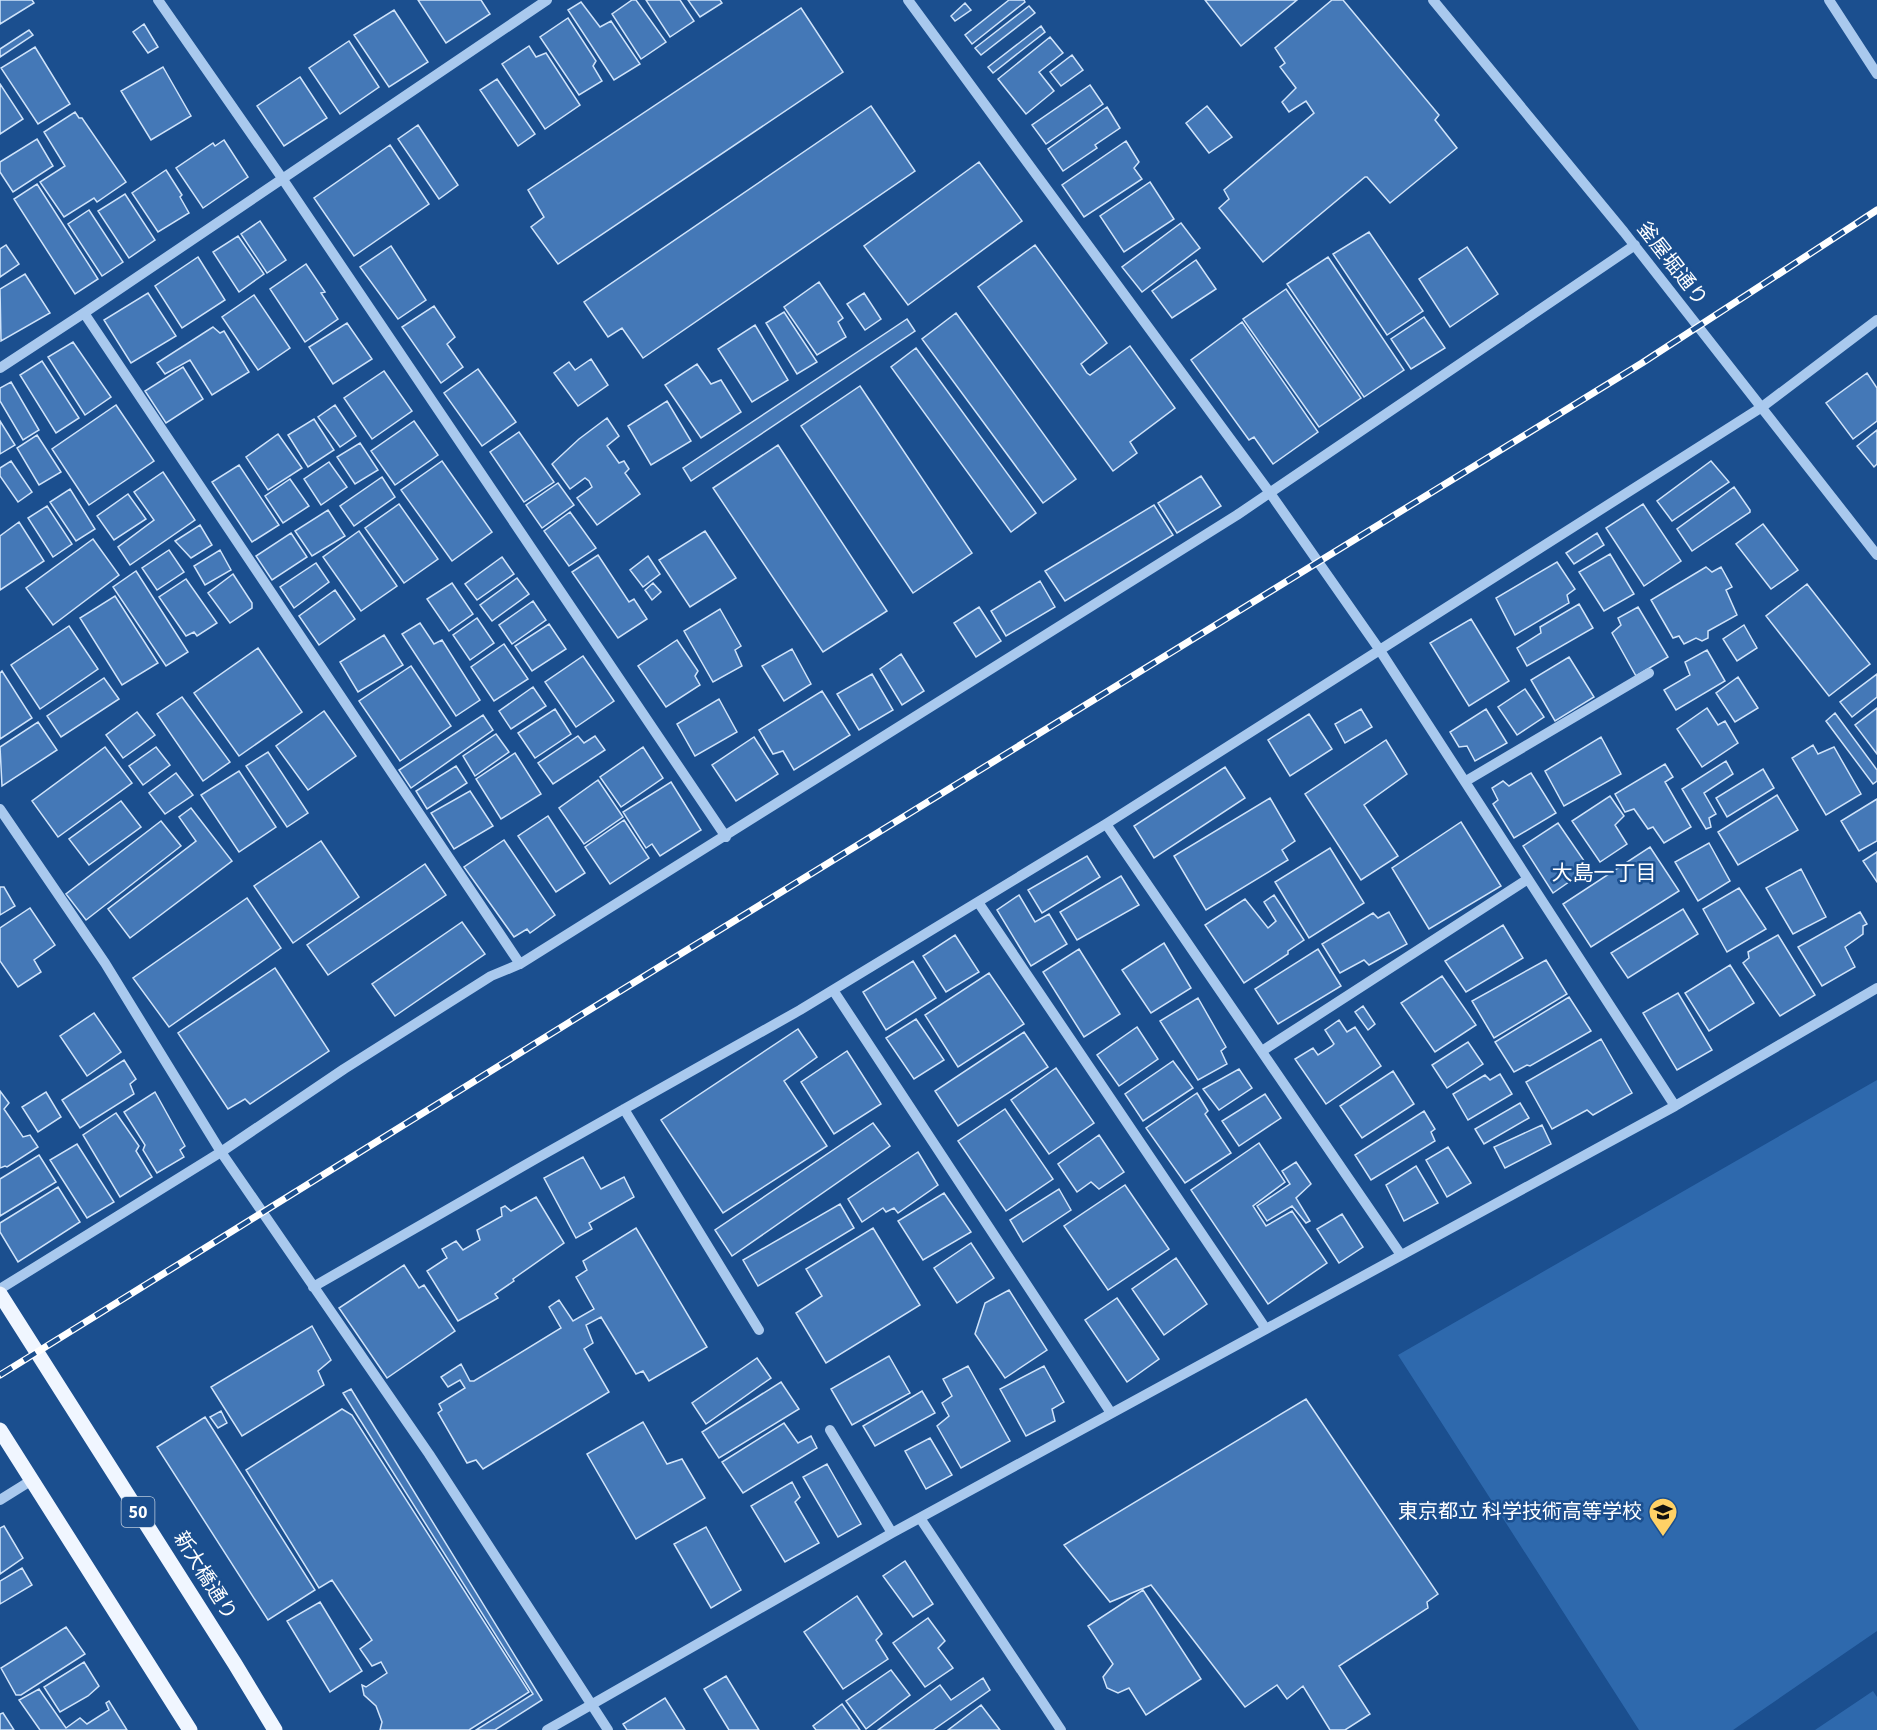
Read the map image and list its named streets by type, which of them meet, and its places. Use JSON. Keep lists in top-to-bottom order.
{
  "streets": {
    "main road": ["50", "新大橋通り"],
    "street": ["釜屋堀通り"]
  },
  "districts": ["大島一丁目"],
  "places": {
    "school or university": ["東京都立 科学技術高等学校"]
  }
}
